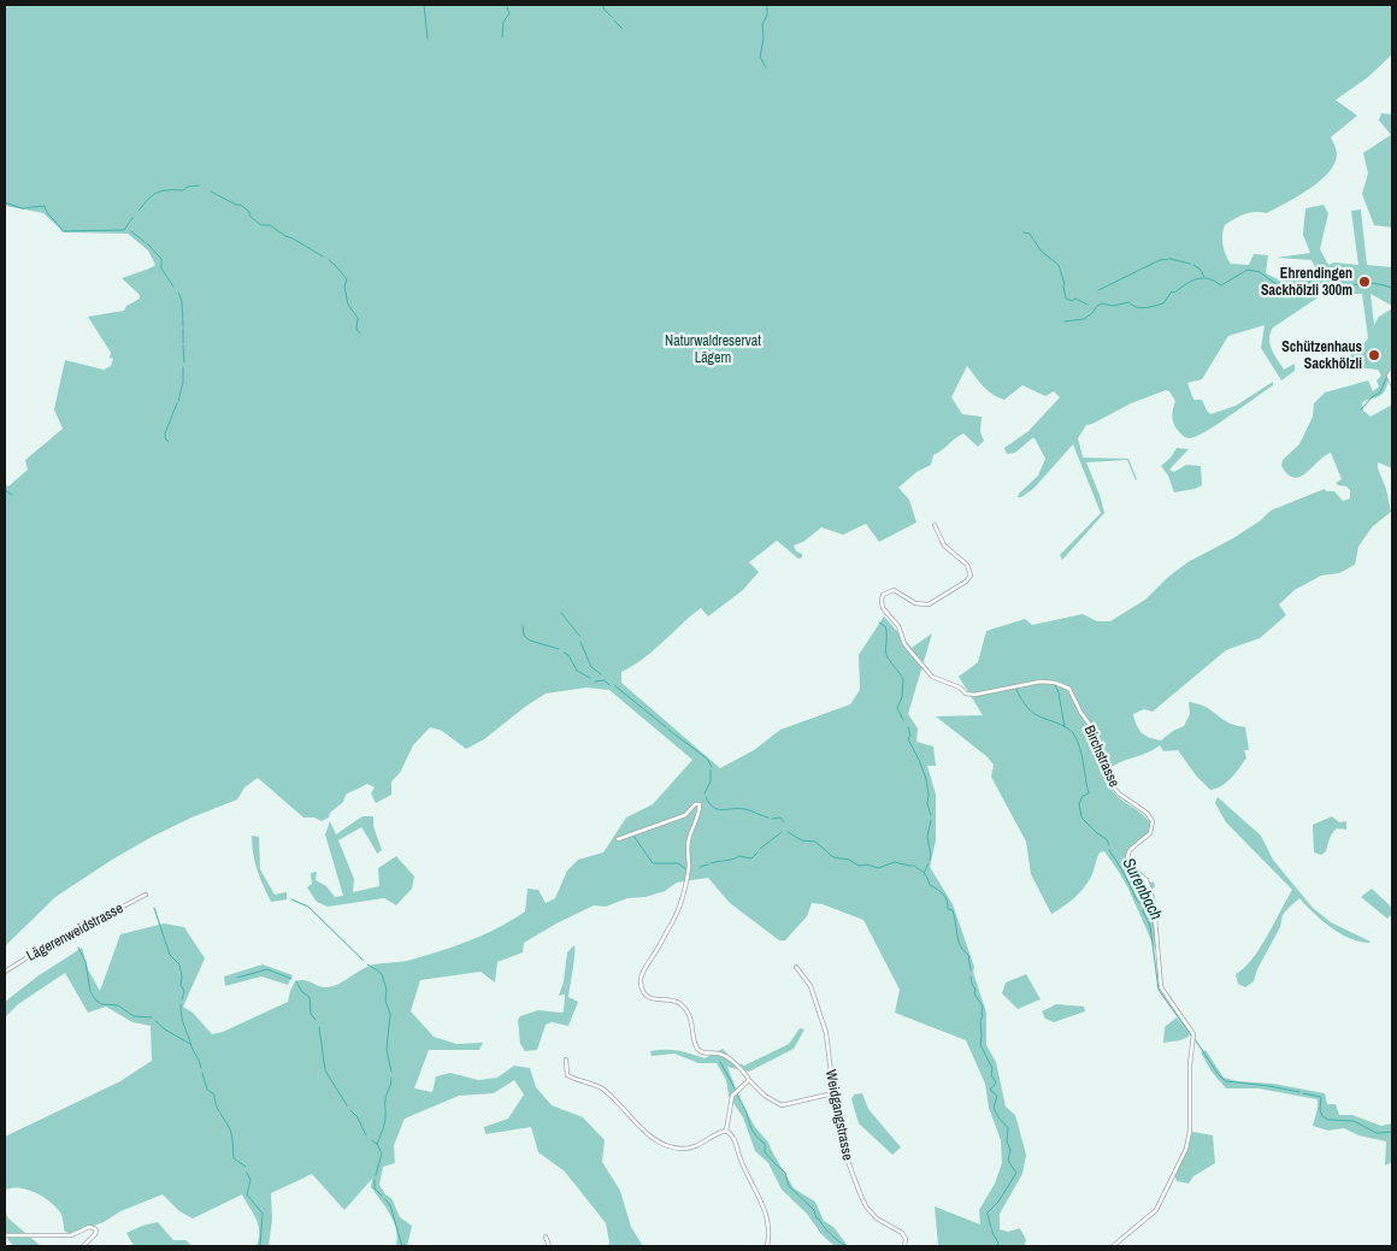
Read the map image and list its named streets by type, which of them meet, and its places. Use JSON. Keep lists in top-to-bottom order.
{
  "streets": {
    "street": ["Birchstrasse", "Lägerenweidstrasse", "Weidgangstrasse"]
  },
  "water": ["Surenbach"],
  "parks": ["Naturwaldreservat Lägern"],
  "places": ["Ehrendingen Sackhölzli 300m", "Schützenhaus Sackhölzli"]
}
